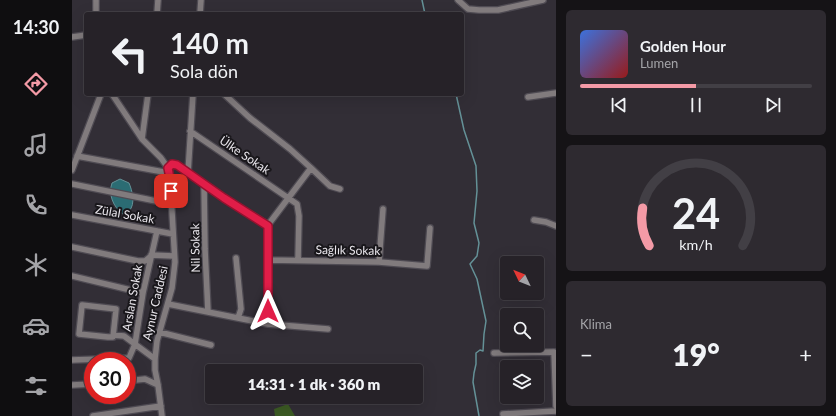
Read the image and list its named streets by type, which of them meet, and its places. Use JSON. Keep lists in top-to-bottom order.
{
  "streets": {
    "street": [
      "Ülke Sokak",
      "Zülal Sokak",
      "Nil Sokak",
      "Sağlık Sokak",
      "Arslan Sokak",
      "Aynur Caddesi"
    ]
  },
  "crossings": [
    ["Zülal Sokak", "Arslan Sokak"],
    ["Zülal Sokak", "Aynur Caddesi"]
  ],
  "north": "top left",
  "page": {
    "tabs": "14:30",
    "turn": ["140 m", "Sola dön"],
    "song": ["Golden Hour", "Lumen"],
    "tile": "Klima",
    "heat": ["−", "19°", "+"],
    "limit": "30",
    "trip": "14:31 · 1 dk · 360 m",
    "gauge": ["24", "km/h"]
  }
}
